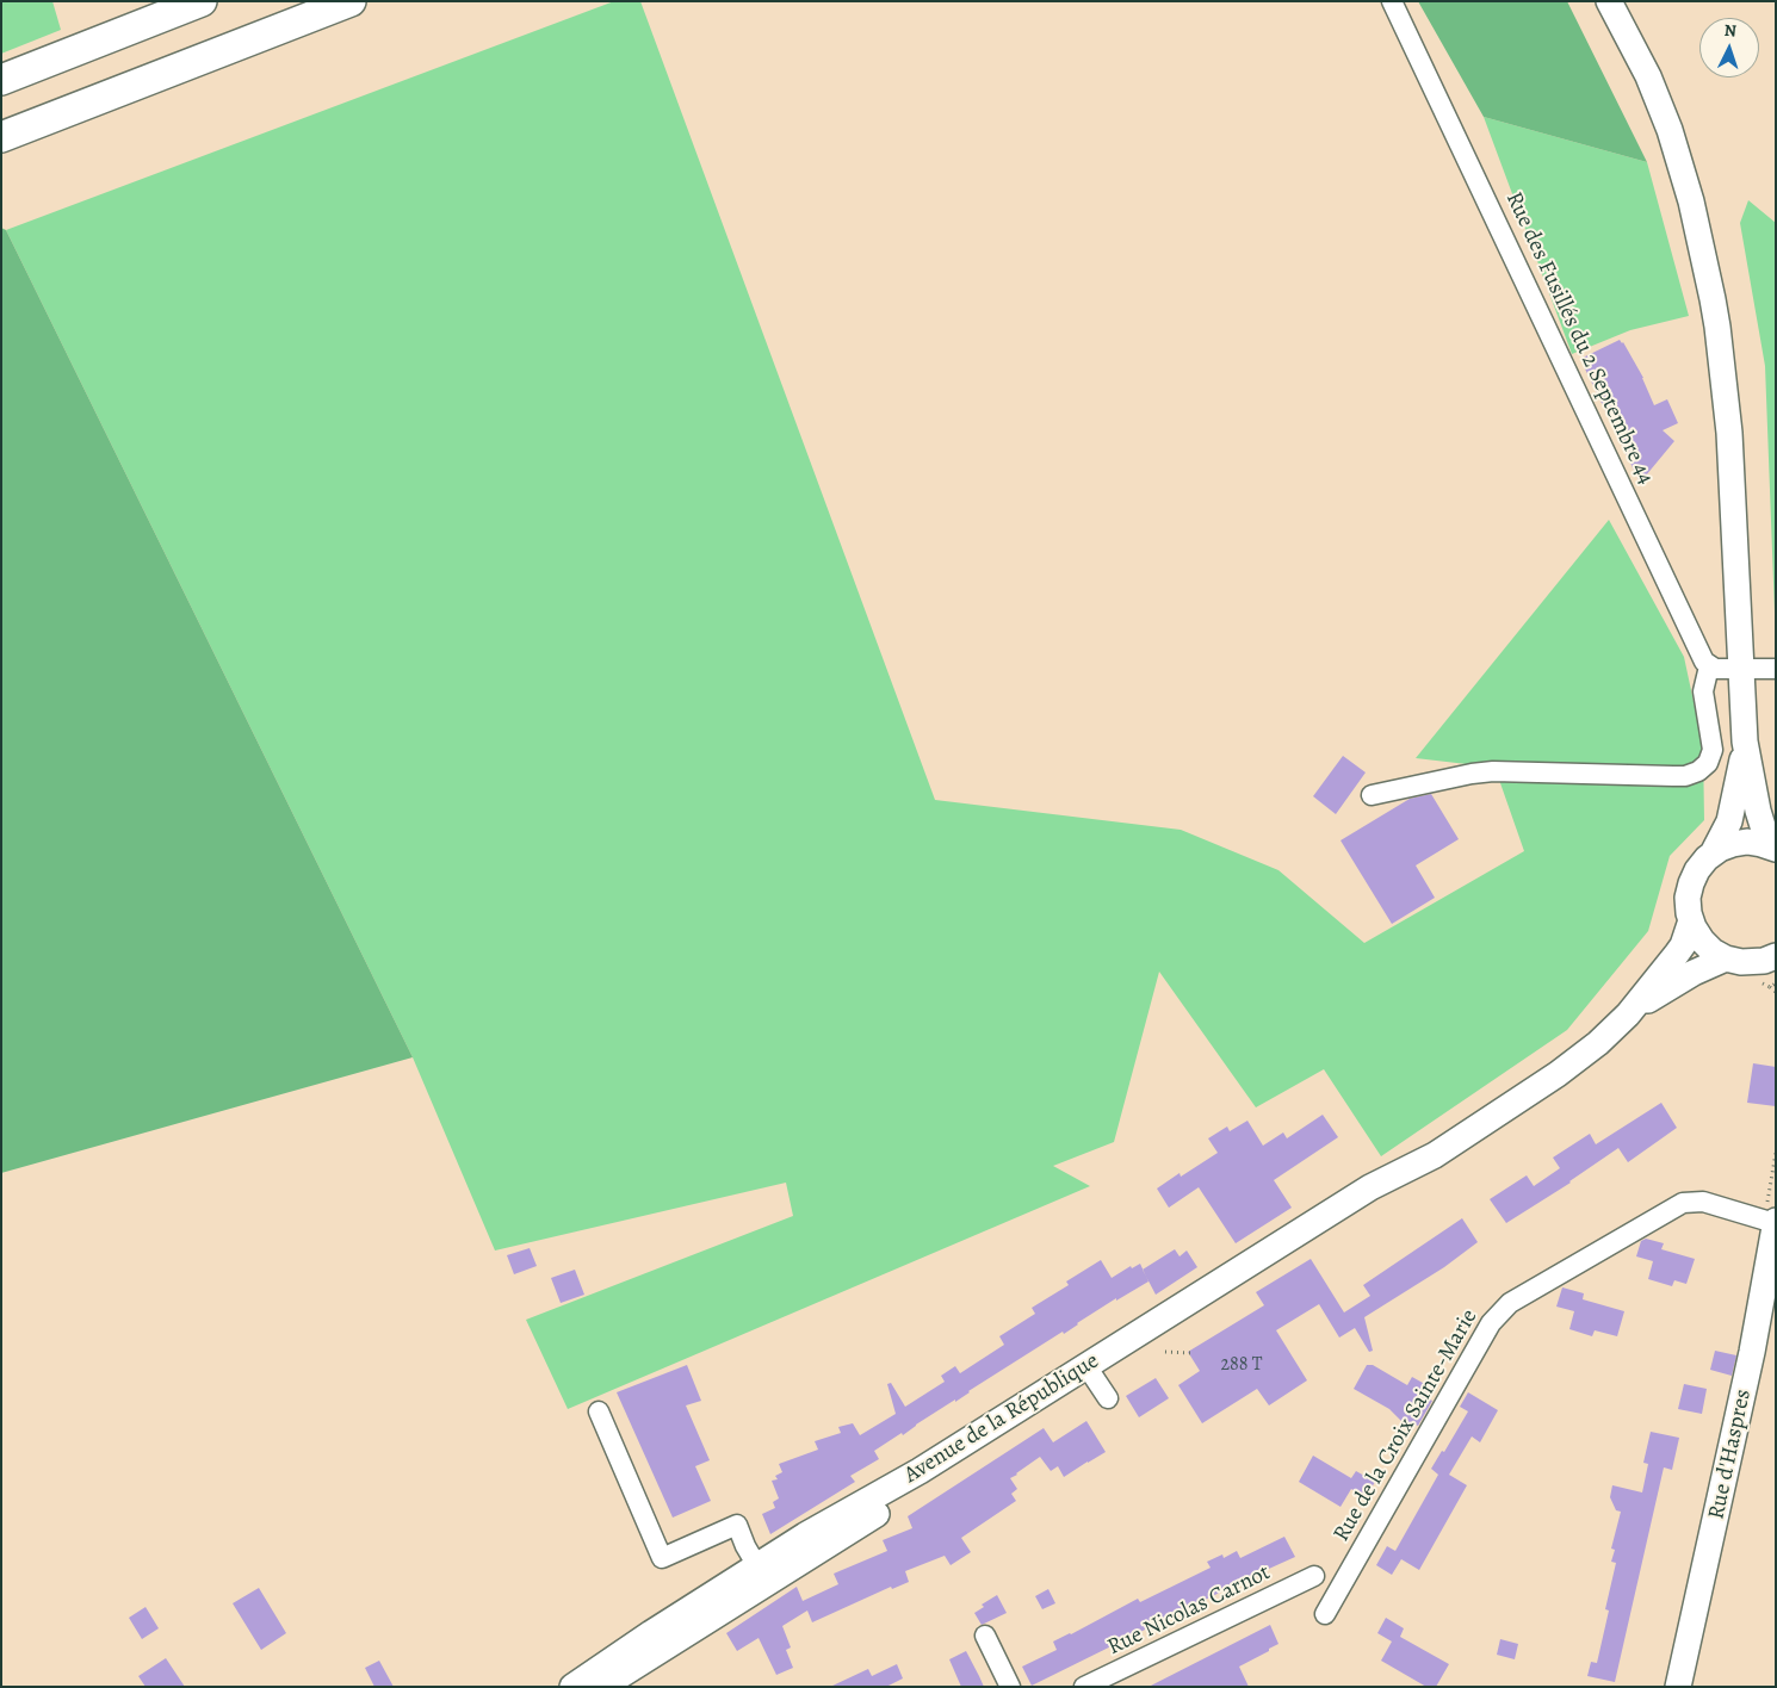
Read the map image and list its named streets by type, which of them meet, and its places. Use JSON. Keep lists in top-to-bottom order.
{
  "streets": {
    "main road": ["Avenue de la République", "Rue d'Haspres"],
    "street": ["Rue des Fusillés du 2 Septembre 44", "Rue de la Croix Sainte-Marie", "Rue Nicolas Carnot"]
  },
  "crossings": [
    ["Rue de la Croix Sainte-Marie", "Rue d'Haspres"]
  ],
  "house_numbers": ["288 T"],
  "north": "top"
}
